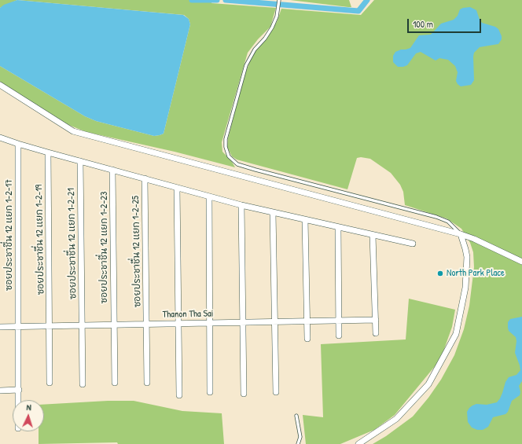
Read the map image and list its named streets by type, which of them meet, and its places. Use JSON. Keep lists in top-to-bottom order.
{
  "streets": {
    "street": [
      "ซอยประชาชื่น 12 แยก 1-2-17",
      "ซอยประชาชื่น 12 แยก 1-2-19",
      "ซอยประชาชื่น 12 แยก 1-2-21",
      "ซอยประชาชื่น 12 แยก 1-2-23",
      "ซอยประชาชื่น 12 แยก 1-2-25",
      "Thanon Tha Sai"
    ]
  },
  "crossings": [
    ["ซอยประชาชื่น 12 แยก 1-2-17", "Thanon Tha Sai"],
    ["ซอยประชาชื่น 12 แยก 1-2-19", "Thanon Tha Sai"],
    ["ซอยประชาชื่น 12 แยก 1-2-21", "Thanon Tha Sai"],
    ["ซอยประชาชื่น 12 แยก 1-2-23", "Thanon Tha Sai"],
    ["ซอยประชาชื่น 12 แยก 1-2-25", "Thanon Tha Sai"]
  ],
  "places": ["North Park Place"],
  "scale_bar": "100 m",
  "north": "top"
}
